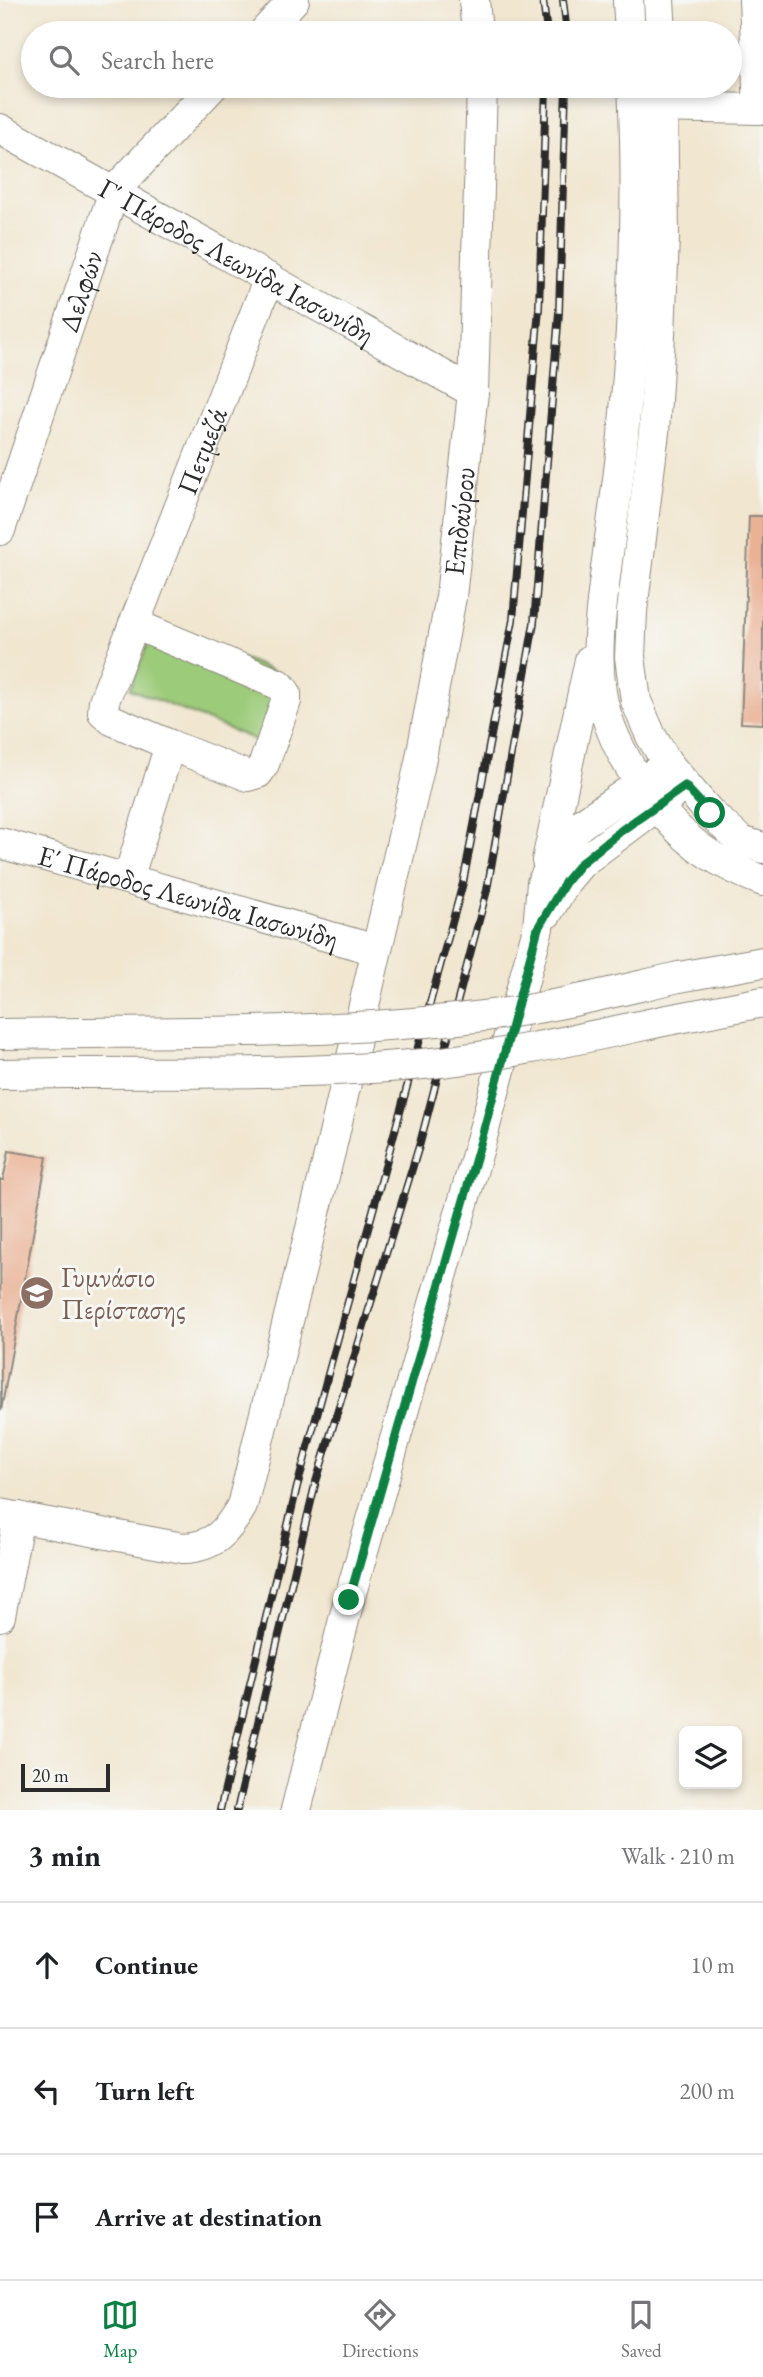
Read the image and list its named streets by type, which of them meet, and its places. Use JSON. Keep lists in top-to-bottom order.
{
  "streets": {
    "street": [
      "Γ΄ Πάροδος Λεωνίδα Ιασωνίδη",
      "Δελφών",
      "Πετμεζά",
      "Επιδαύρου",
      "Ε΄ Πάροδος Λεωνίδα Ιασωνίδη"
    ]
  },
  "crossings": [
    ["Γ΄ Πάροδος Λεωνίδα Ιασωνίδη", "Δελφών"],
    ["Γ΄ Πάροδος Λεωνίδα Ιασωνίδη", "Πετμεζά"],
    ["Γ΄ Πάροδος Λεωνίδα Ιασωνίδη", "Επιδαύρου"],
    ["Επιδαύρου", "Ε΄ Πάροδος Λεωνίδα Ιασωνίδη"]
  ],
  "places": {
    "school or university": ["Γυμνάσιο Περίστασης"]
  },
  "scale_bar": "20 m",
  "page": {
    "search": "Search here",
    "scale": "20 m",
    "heading": ["3 min", "Walk · 210 m"],
    "list": [
      ["Continue", "10 m"],
      ["Turn left", "200 m"],
      "Arrive at destination"
    ],
    "nav": ["Map", "Directions", "Saved"]
  }
}
